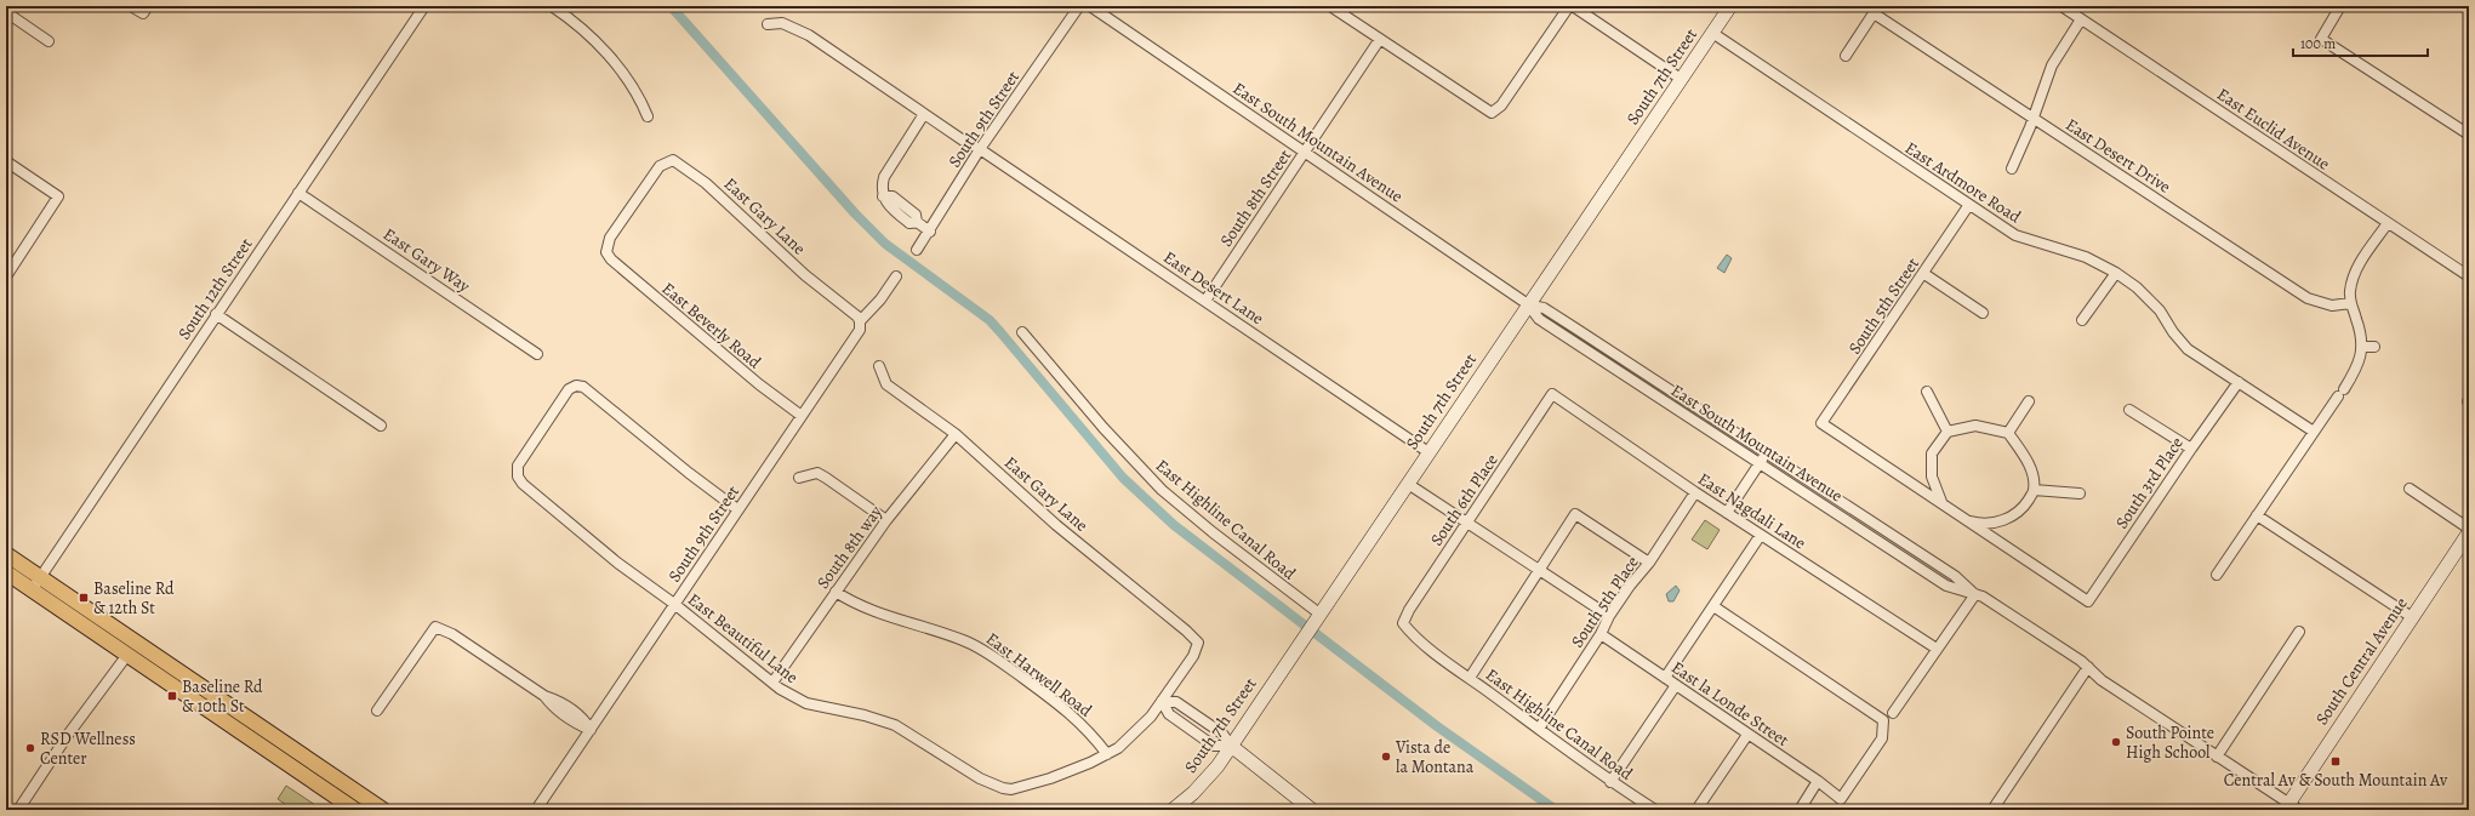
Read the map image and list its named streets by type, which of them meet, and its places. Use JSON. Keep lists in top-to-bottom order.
{
  "streets": {
    "main road": ["South 7th Street", "South Central Avenue"],
    "street": [
      "South 9th Street",
      "East Euclid Avenue",
      "East South Mountain Avenue",
      "East Desert Drive",
      "East Ardmore Road",
      "South 8th Street",
      "East Gary Lane",
      "East Gary Way",
      "East Desert Lane",
      "South 12th Street",
      "South 5th Street",
      "East Beverly Road",
      "South 3rd Place",
      "South 6th Place",
      "East Nagdali Lane",
      "East Highline Canal Road",
      "South 8th way",
      "South 5th Place",
      "East Beautiful Lane",
      "East Harwell Road",
      "East la Londe Street"
    ]
  },
  "crossings": [
    ["South 7th Street", "East South Mountain Avenue"],
    ["South 7th Street", "East Ardmore Road"],
    ["South 7th Street", "East Desert Lane"],
    ["South 7th Street", "East Highline Canal Road"],
    ["South 9th Street", "East Gary Lane"],
    ["South 9th Street", "East Desert Lane"],
    ["South 9th Street", "East Beverly Road"],
    ["South 9th Street", "East Beautiful Lane"],
    ["East South Mountain Avenue", "South 8th Street"],
    ["East South Mountain Avenue", "South Central Avenue"],
    ["East Ardmore Road", "South 5th Street"],
    ["East Ardmore Road", "South 3rd Place"],
    ["South 8th Street", "East Desert Lane"],
    ["East Gary Lane", "East Beverly Road"],
    ["East Gary Lane", "South 8th way"],
    ["East Gary Way", "South 12th Street"],
    ["South 5th Street", "South 3rd Place"],
    ["South 6th Place", "East Nagdali Lane"],
    ["South 6th Place", "East Highline Canal Road"],
    ["East Nagdali Lane", "South 5th Place"],
    ["East Highline Canal Road", "South 5th Place"],
    ["South 8th way", "East Beautiful Lane"],
    ["South 8th way", "East Harwell Road"],
    ["South 5th Place", "East la Londe Street"],
    ["East Beautiful Lane", "East Harwell Road"]
  ],
  "places": {
    "transit": ["Baseline Rd & 12th St", "Baseline Rd & 10th St", "Central Av & South Mountain Av"],
    "other": ["South Pointe High School", "RSD Wellness Center", "Vista de la Montana"]
  },
  "scale_bar": "100 m"
}
